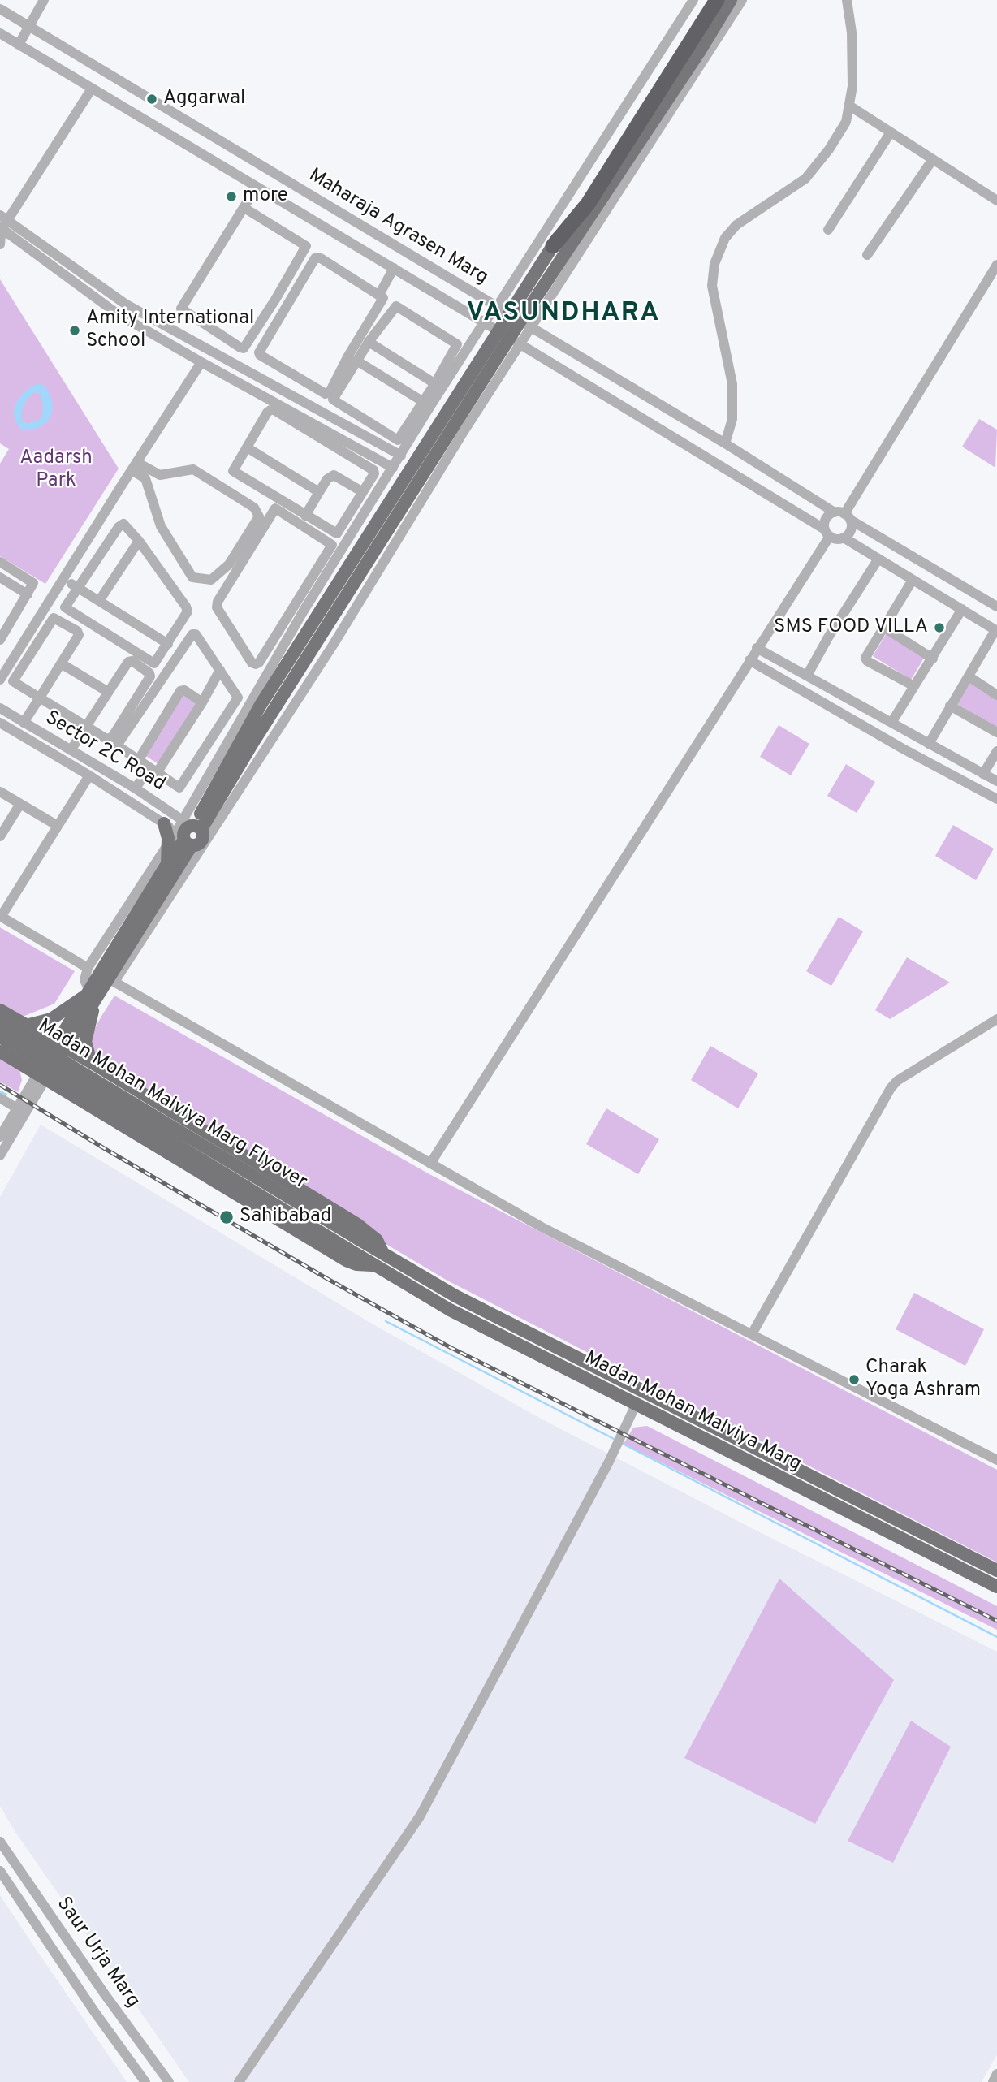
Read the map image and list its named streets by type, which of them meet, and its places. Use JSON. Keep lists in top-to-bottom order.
{
  "streets": {
    "main road": ["Madan Mohan Malviya Marg Flyover", "Madan Mohan Malviya Marg"],
    "street": ["Maharaja Agrasen Marg", "Sector 2C Road", "Saur Urja Marg"]
  },
  "crossings": [
    ["Madan Mohan Malviya Marg Flyover", "Madan Mohan Malviya Marg"]
  ],
  "districts": ["VASUNDHARA"],
  "parks": ["Aadarsh Park"],
  "places": [
    "Aggarwal",
    "more",
    "Amity International School",
    "SMS FOOD VILLA",
    "Sahibabad",
    "Charak Yoga Ashram"
  ]
}
